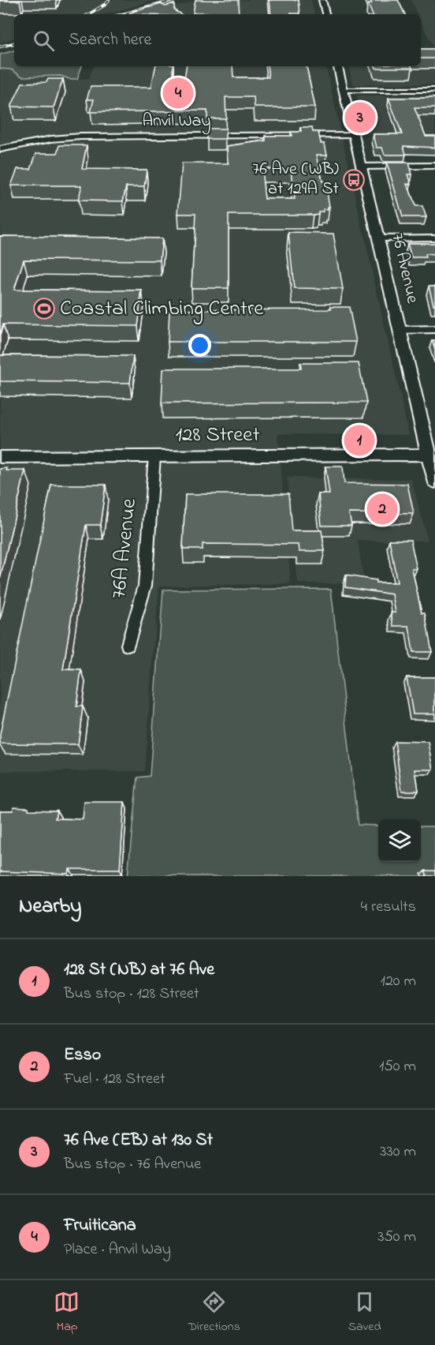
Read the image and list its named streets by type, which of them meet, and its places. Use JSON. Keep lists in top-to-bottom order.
{
  "streets": {
    "main road": ["76 Avenue", "128 Street"],
    "street": ["Anvil Way", "76A Avenue"]
  },
  "crossings": [
    ["Anvil Way", "76 Avenue"],
    ["76 Avenue", "128 Street"],
    ["128 Street", "76A Avenue"]
  ],
  "places": {
    "bus stop": ["76 Ave (WB) at 129A St"],
    "sports": ["Coastal Climbing Centre"]
  },
  "page": {
    "search": "Search here",
    "pins": [
      "4",
      "3",
      "1",
      "2"
    ],
    "heading": ["Nearby", "4 results"],
    "list": [
      {
        "mark": "1",
        "name": "128 St (NB) at 76 Ave",
        "note": "Bus stop · 128 Street",
        "value": "120 m"
      },
      {
        "mark": "2",
        "name": "Esso",
        "note": "Fuel · 128 Street",
        "value": "150 m"
      },
      {
        "mark": "3",
        "name": "76 Ave (EB) at 130 St",
        "note": "Bus stop · 76 Avenue",
        "value": "330 m"
      },
      {
        "mark": "4",
        "name": "Fruiticana",
        "note": "Place · Anvil Way",
        "value": "350 m"
      }
    ],
    "nav": ["Map", "Directions", "Saved"]
  }
}
